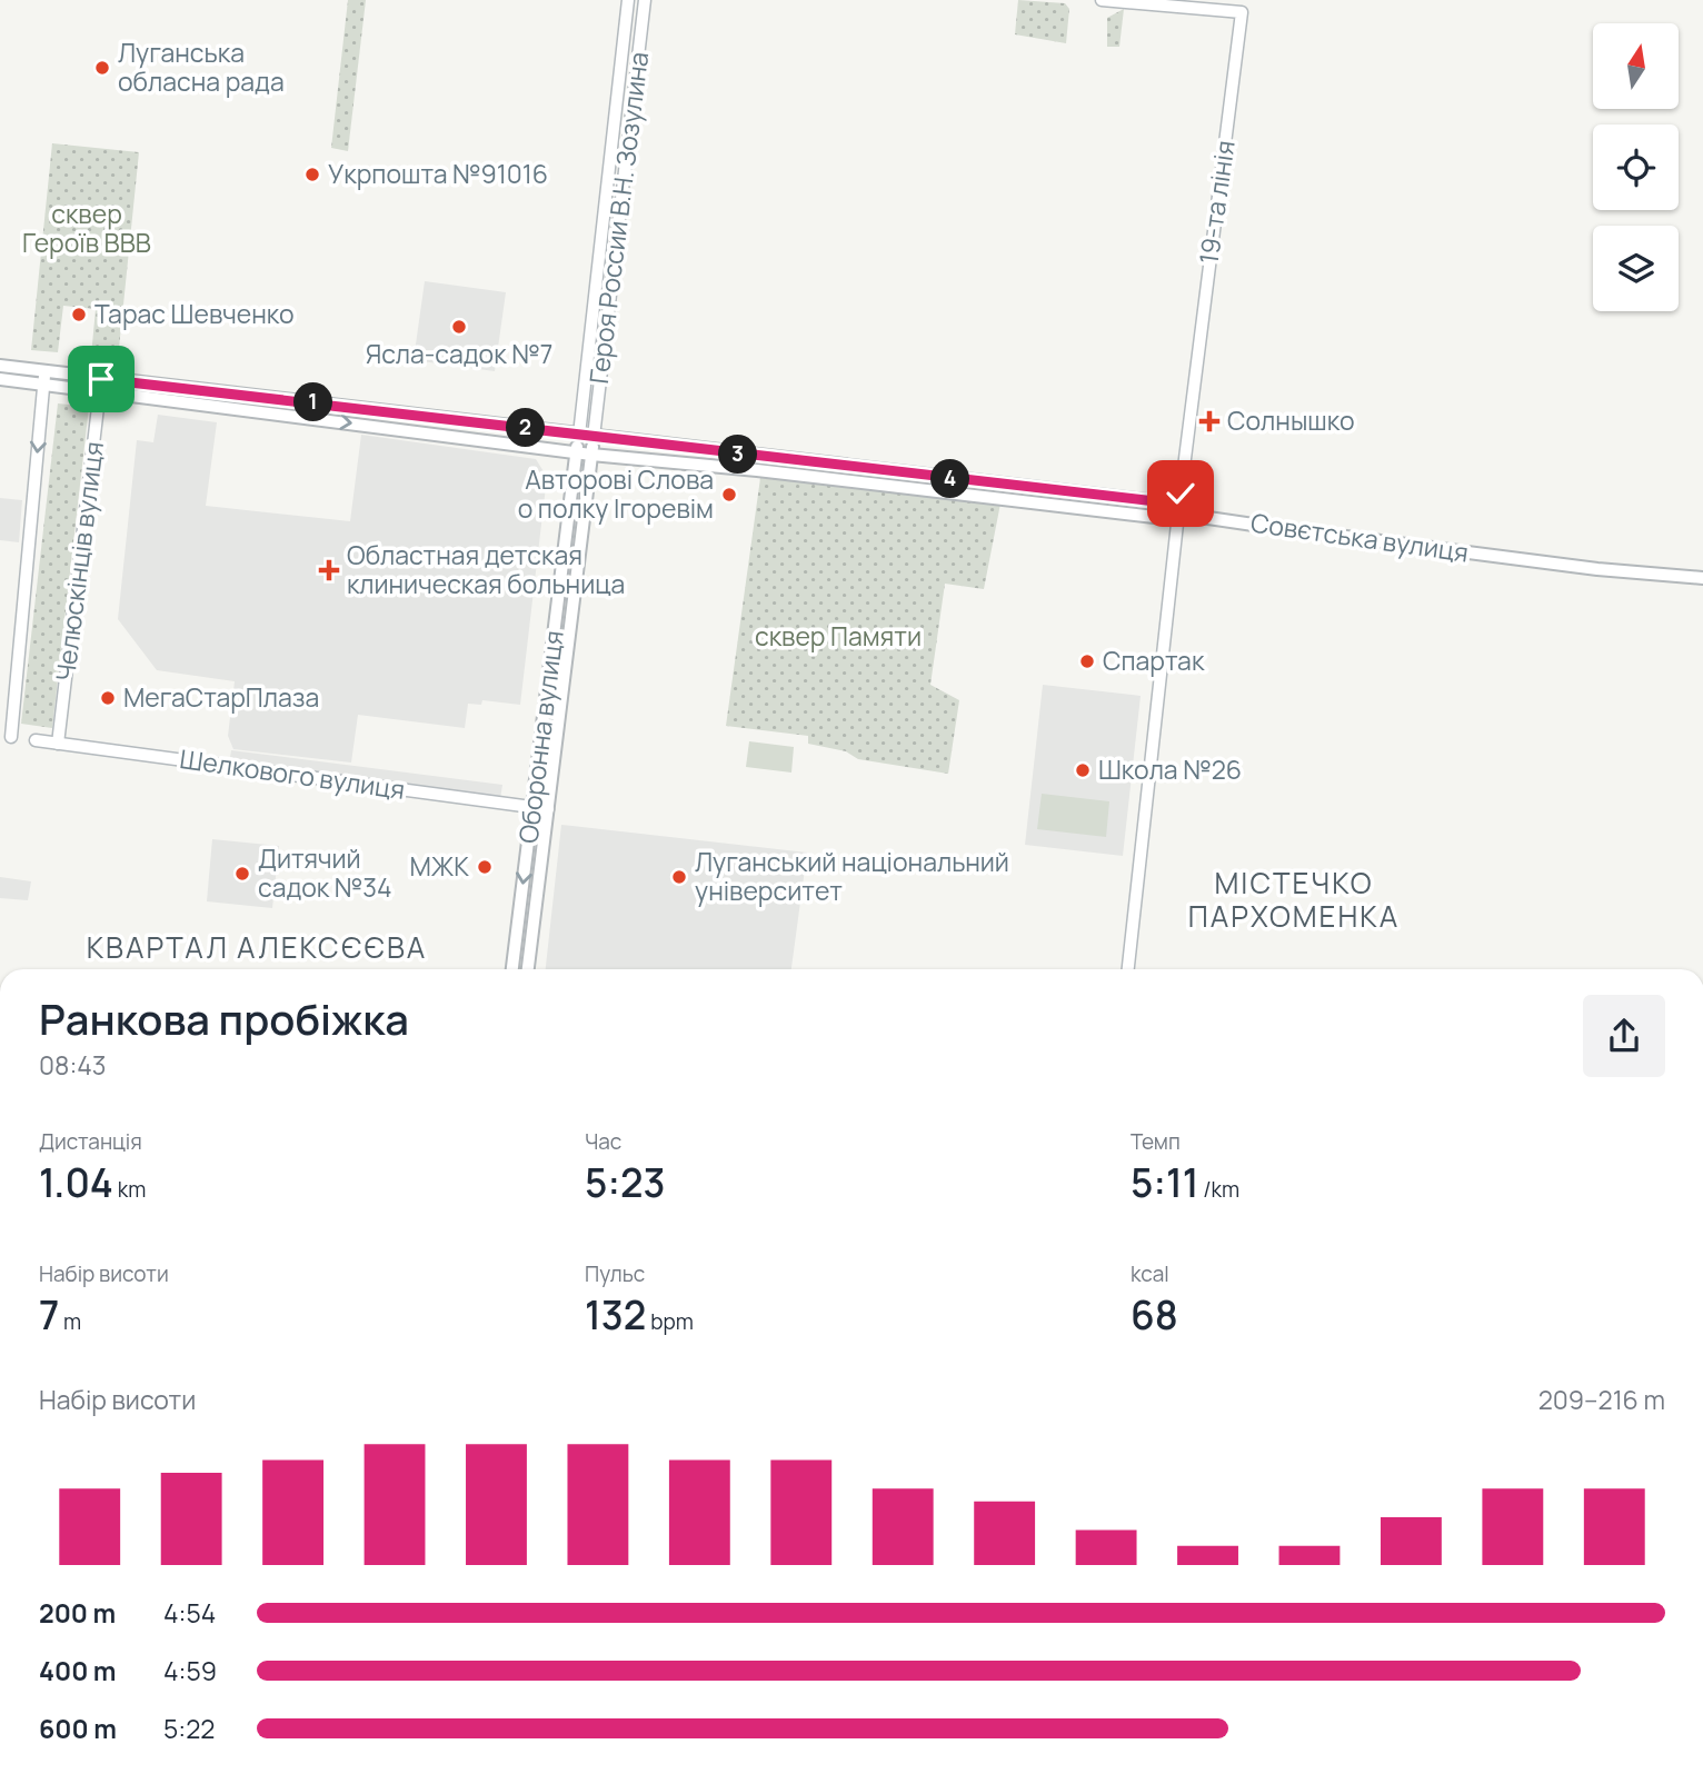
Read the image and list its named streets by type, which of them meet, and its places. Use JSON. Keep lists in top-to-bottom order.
{
  "streets": {
    "main road": ["Совєтська вулиця", "Оборонна вулиця"],
    "street": [
      "19-та лінія",
      "Героя России В.Н. Зозулина",
      "Челюскінців вулиця",
      "Шелкового вулиця"
    ]
  },
  "crossings": [
    ["19-та лінія", "Совєтська вулиця"],
    ["Героя России В.Н. Зозулина", "Совєтська вулиця"],
    ["Героя России В.Н. Зозулина", "Оборонна вулиця"],
    ["Совєтська вулиця", "Челюскінців вулиця"],
    ["Совєтська вулиця", "Оборонна вулиця"],
    ["Челюскінців вулиця", "Шелкового вулиця"],
    ["Оборонна вулиця", "Шелкового вулиця"]
  ],
  "districts": ["МІСТЕЧКО ПАРХОМЕНКА", "КВАРТАЛ АЛЕКСЄЄВА"],
  "parks": ["сквер Героїв ВВВ", "сквер Памяти"],
  "places": {
    "other": [
      "Луганська обласна рада",
      "Укрпошта №91016",
      "Тарас Шевченко",
      "Ясла-садок №7",
      "Авторові Слова о полку Ігоревім",
      "Спартак",
      "МегаСтарПлаза",
      "Школа №26",
      "МЖК",
      "Дитячий садок №34",
      "Луганський національний університет"
    ],
    "health": ["Солнышко", "Областная детская клиническая больница"]
  },
  "north": "top",
  "page": {
    "pins": [
      "1",
      "2",
      "3",
      "4"
    ],
    "heading": ["Ранкова пробіжка", "08:43"],
    "stats": [
      ["Дистанція", "1.04 km"],
      ["Час", "5:23"],
      ["Темп", "5:11 /km"],
      ["Набір висоти", "7 m"],
      ["Пульс", "132 bpm"],
      ["kcal", "68"]
    ],
    "chart": ["Набір висоти", "209–216 m"],
    "list": [
      {
        "name": "200 m",
        "note": "4:54"
      },
      {
        "name": "400 m",
        "note": "4:59"
      },
      {
        "name": "600 m",
        "note": "5:22"
      }
    ]
  }
}
